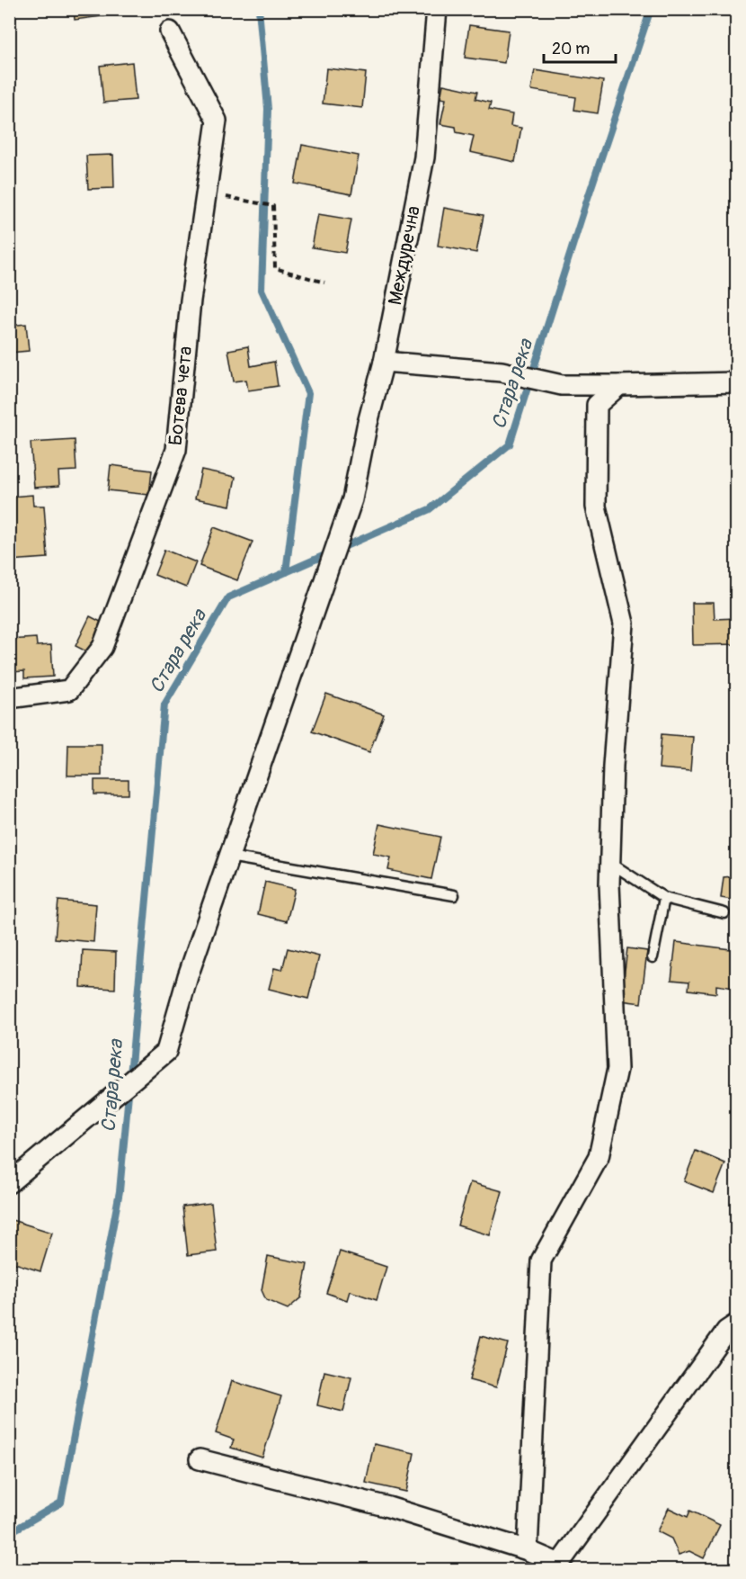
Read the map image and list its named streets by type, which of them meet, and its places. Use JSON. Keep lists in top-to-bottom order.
{
  "streets": {
    "street": ["Междуречна", "Ботева чета"]
  },
  "water": ["Стара река"],
  "scale_bar": "20 m"
}
